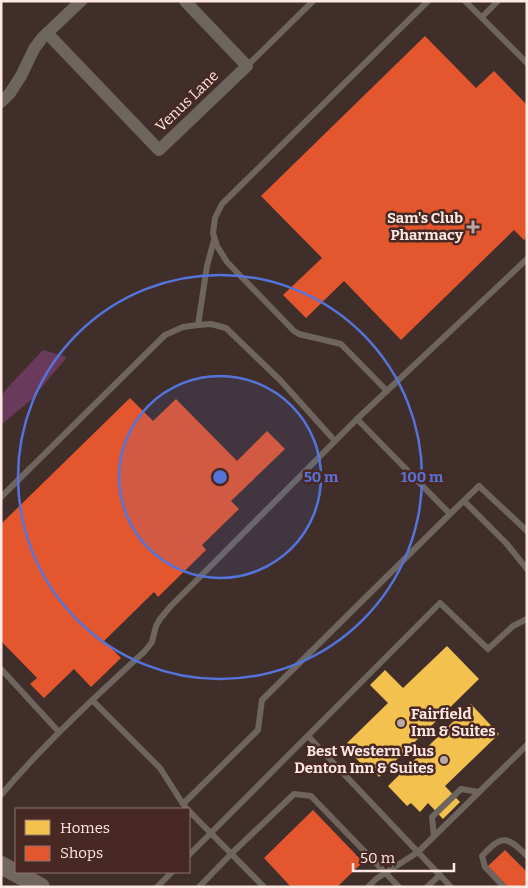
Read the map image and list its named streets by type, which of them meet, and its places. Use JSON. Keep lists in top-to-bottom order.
{
  "streets": {
    "street": ["Venus Lane"]
  },
  "places": {
    "health": ["Sam's Club Pharmacy"],
    "other": ["Fairfield Inn & Suites", "Best Western Plus Denton Inn & Suites"]
  },
  "legend": ["Homes", "Shops"],
  "scale_bar": "50 m",
  "rings": ["50 m", "100 m"]
}
